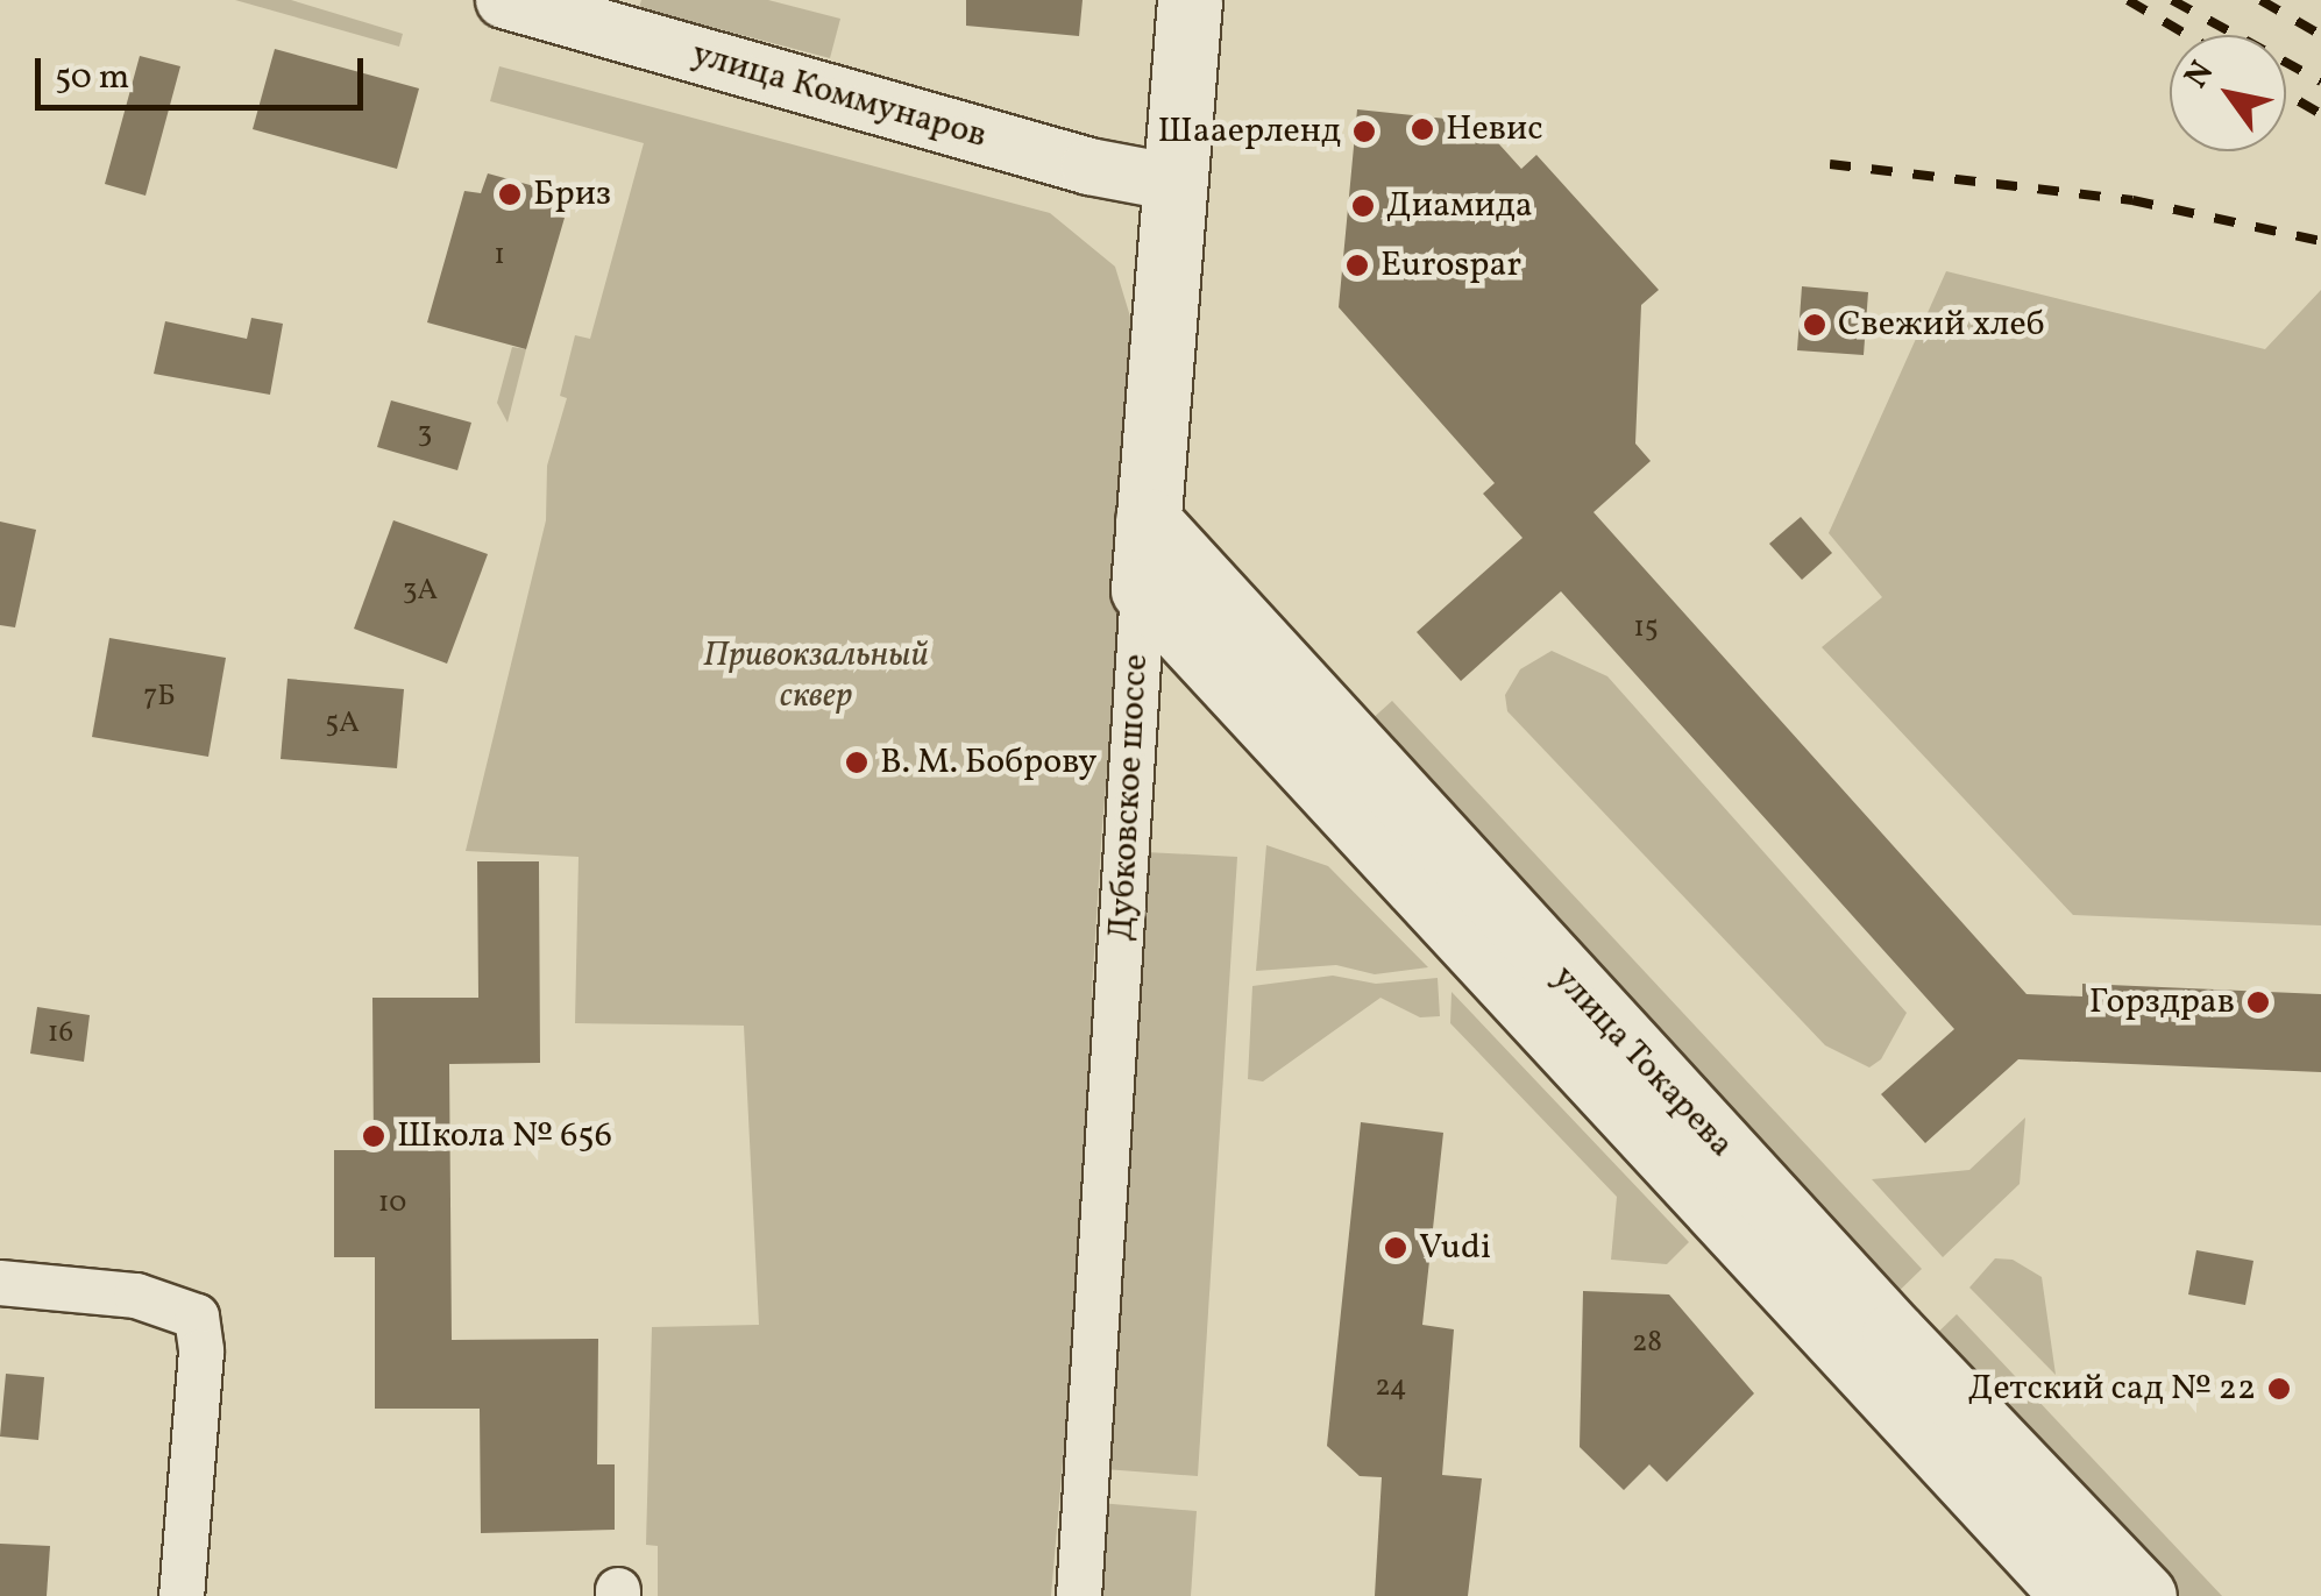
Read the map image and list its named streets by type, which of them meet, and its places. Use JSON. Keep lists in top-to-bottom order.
{
  "streets": {
    "main road": ["Дубковское шоссе", "улица Токарева"],
    "street": ["улица Коммунаров"]
  },
  "crossings": [
    ["улица Коммунаров", "Дубковское шоссе"],
    ["Дубковское шоссе", "улица Токарева"]
  ],
  "parks": ["Привокзальный сквер"],
  "places": [
    "Невис",
    "Шааерленд",
    "Бриз",
    "Диамида",
    "Eurospar",
    "Свежий хлеб",
    "В. М. Боброву",
    "Горздрав",
    "Школа № 656",
    "Vudi",
    "Детский сад № 22"
  ],
  "house_numbers": [
    "1",
    "3",
    "3А",
    "15",
    "7Б",
    "5А",
    "16",
    "10",
    "28",
    "24"
  ],
  "scale_bar": "50 m",
  "north": "top left"
}
